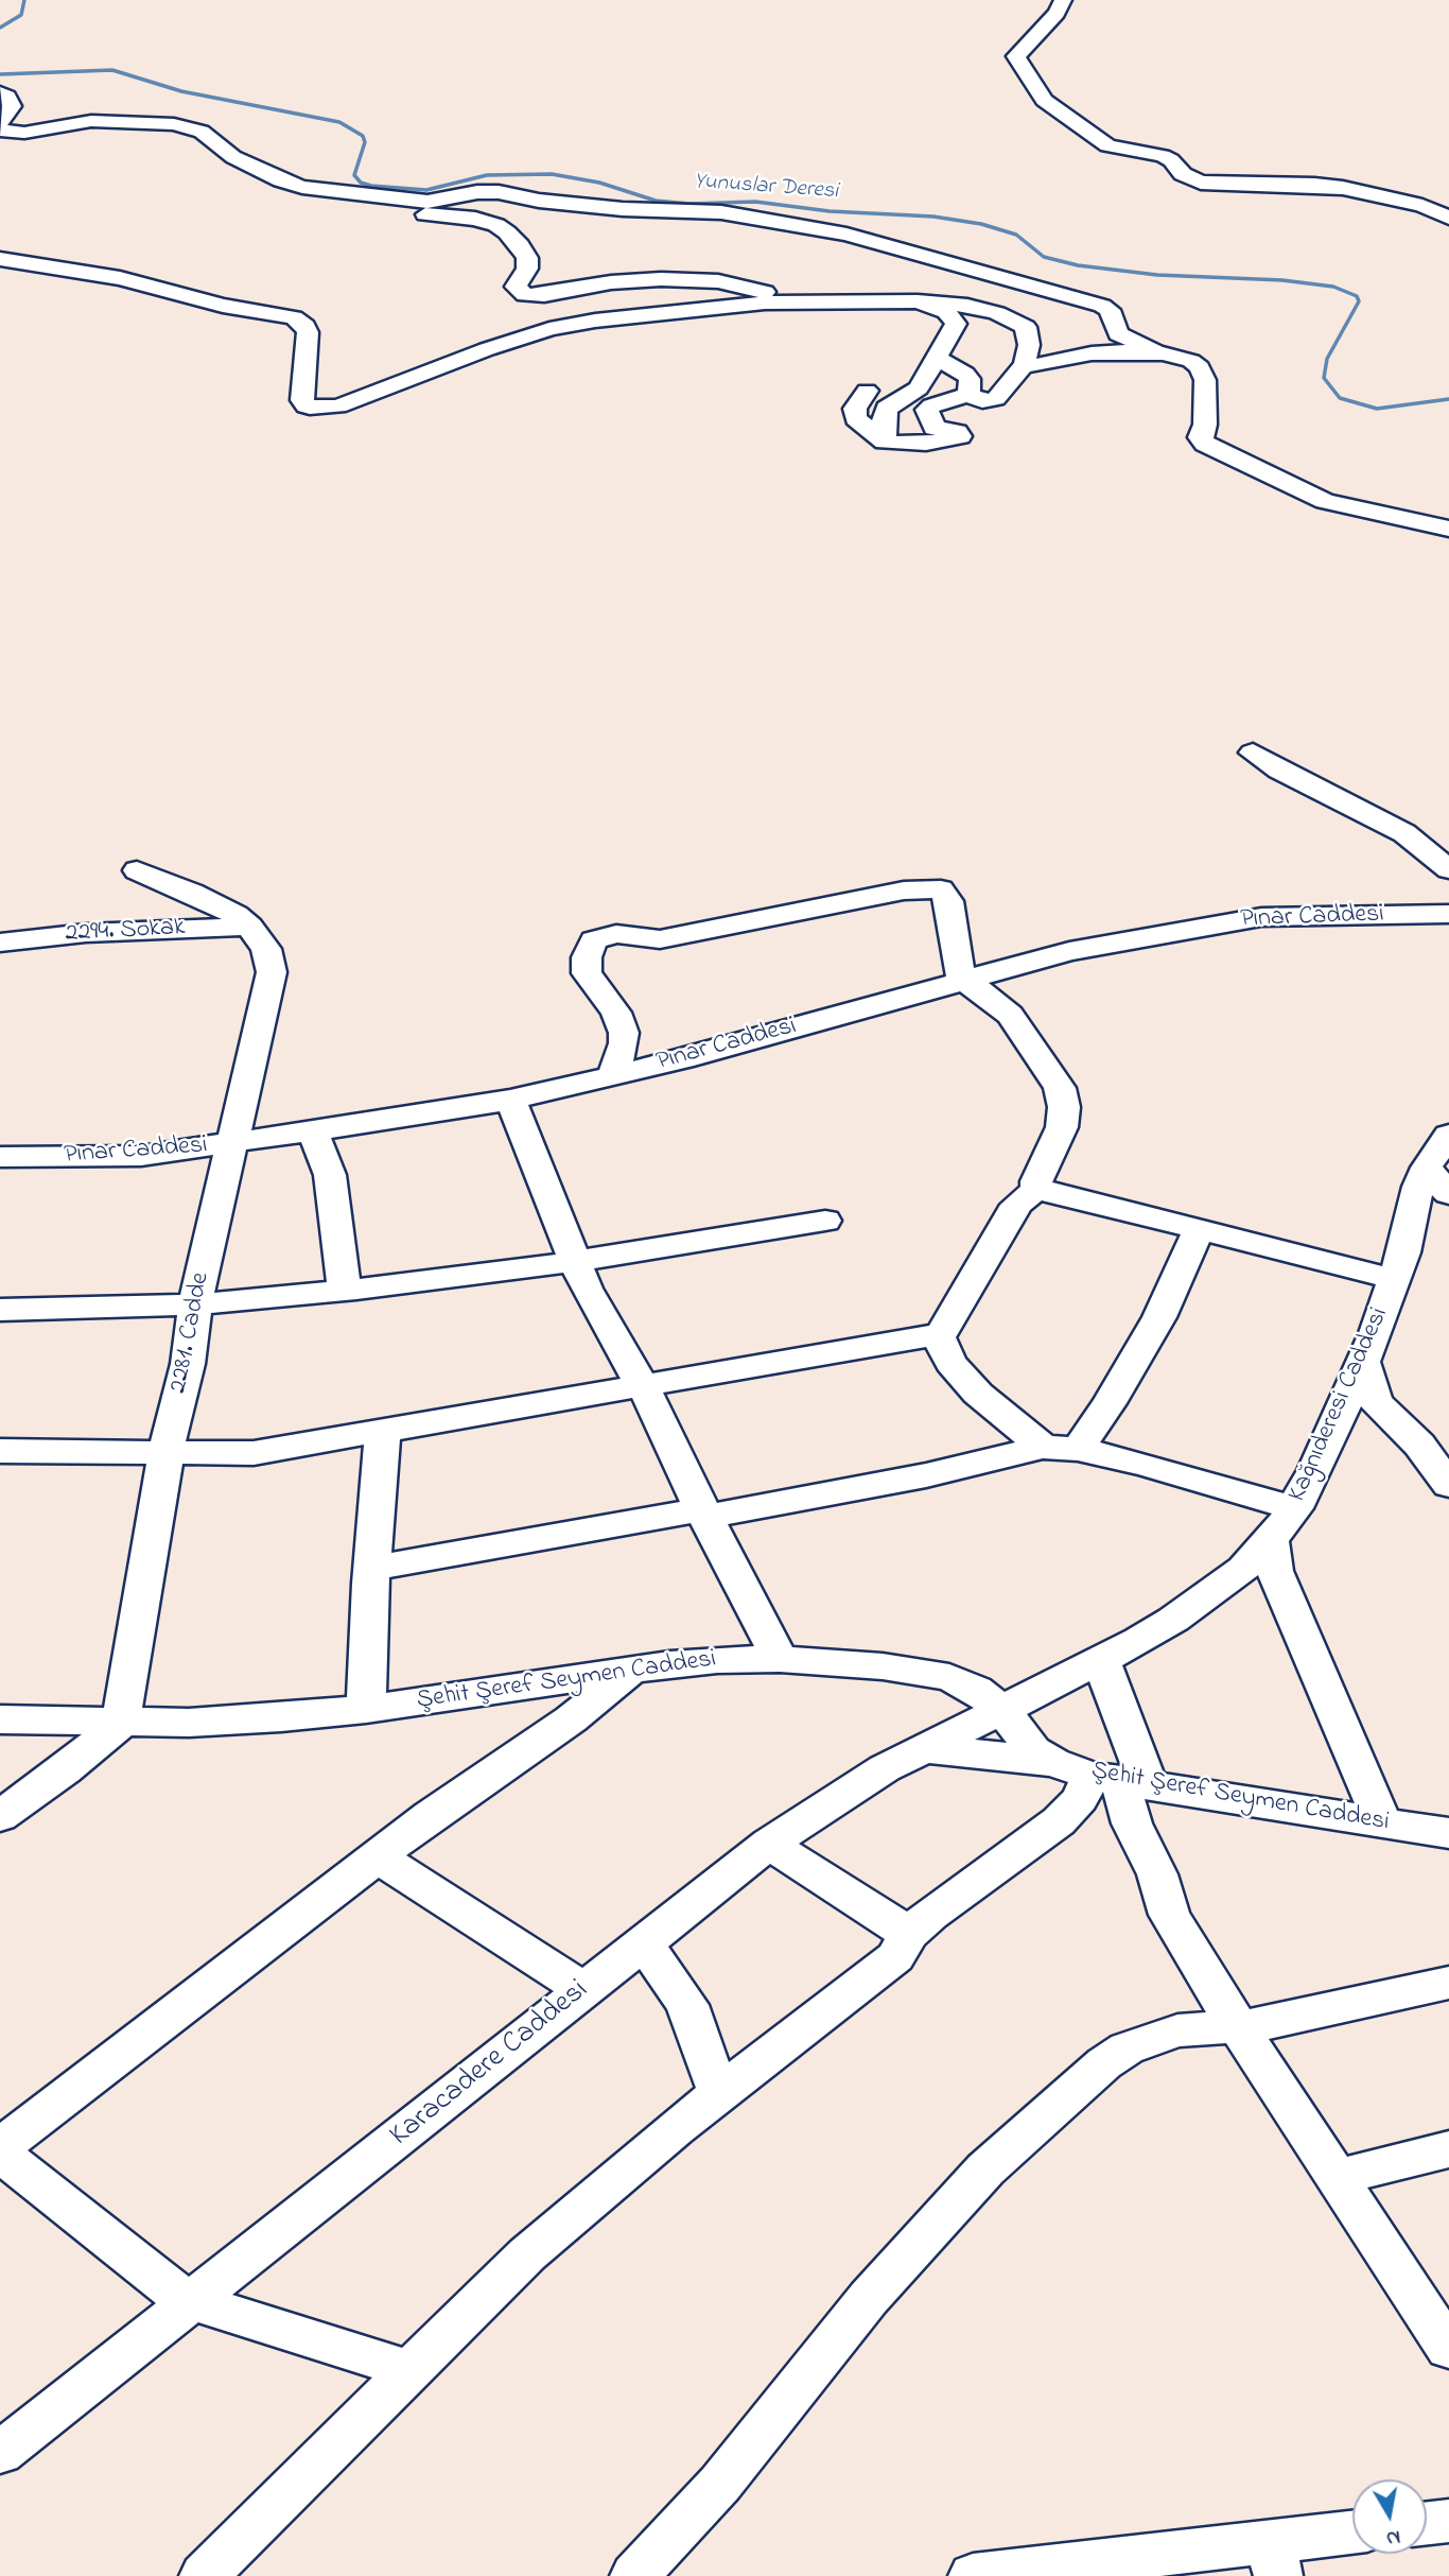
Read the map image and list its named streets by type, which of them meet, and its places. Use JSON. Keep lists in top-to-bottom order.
{
  "streets": {
    "street": [
      "Pınar Caddesi",
      "2294. Sokak",
      "2281. Cadde",
      "Kağnıderesi Caddesi",
      "Şehit Şeref Seymen Caddesi",
      "Karacadere Caddesi"
    ]
  },
  "crossings": [
    ["Pınar Caddesi", "2281. Cadde"],
    ["2294. Sokak", "2281. Cadde"],
    ["2281. Cadde", "Şehit Şeref Seymen Caddesi"],
    ["Kağnıderesi Caddesi", "Şehit Şeref Seymen Caddesi"],
    ["Kağnıderesi Caddesi", "Karacadere Caddesi"],
    ["Şehit Şeref Seymen Caddesi", "Karacadere Caddesi"]
  ],
  "water": ["Yunuslar Deresi"],
  "north": "bottom"
}
